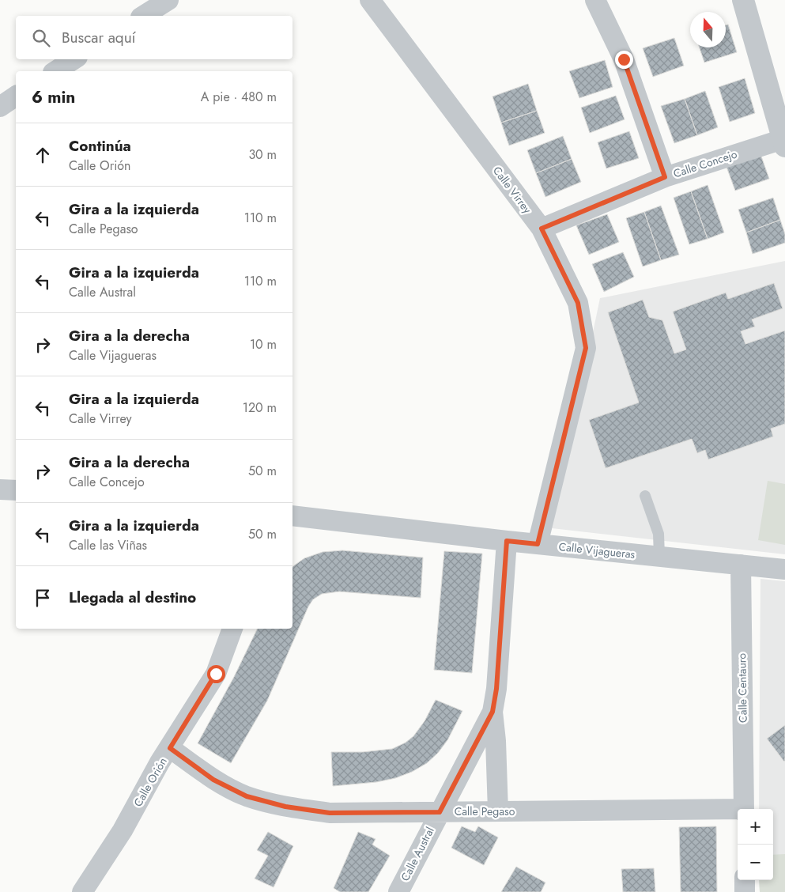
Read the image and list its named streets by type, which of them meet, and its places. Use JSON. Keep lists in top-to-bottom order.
{
  "streets": {
    "street": [
      "Calle Concejo",
      "Calle Virrey",
      "Calle Vijagueras",
      "Calle Centauro",
      "Calle Orión",
      "Calle Pegaso",
      "Calle Austral"
    ]
  },
  "crossings": [
    ["Calle Concejo", "Calle Virrey"],
    ["Calle Virrey", "Calle Vijagueras"],
    ["Calle Vijagueras", "Calle Centauro"],
    ["Calle Vijagueras", "Calle Austral"],
    ["Calle Orión", "Calle Pegaso"],
    ["Calle Pegaso", "Calle Austral"]
  ],
  "north": "top",
  "page": {
    "search": "Buscar aquí",
    "heading": ["6 min", "A pie · 480 m"],
    "list": [
      ["Continúa", "Calle Orión", "30 m"],
      ["Gira a la izquierda", "Calle Pegaso", "110 m"],
      ["Gira a la izquierda", "Calle Austral", "110 m"],
      ["Gira a la derecha", "Calle Vijagueras", "10 m"],
      ["Gira a la izquierda", "Calle Virrey", "120 m"],
      ["Gira a la derecha", "Calle Concejo", "50 m"],
      ["Gira a la izquierda", "Calle las Viñas", "50 m"],
      "Llegada al destino"
    ],
    "map_buttons": ["+", "−"]
  }
}
